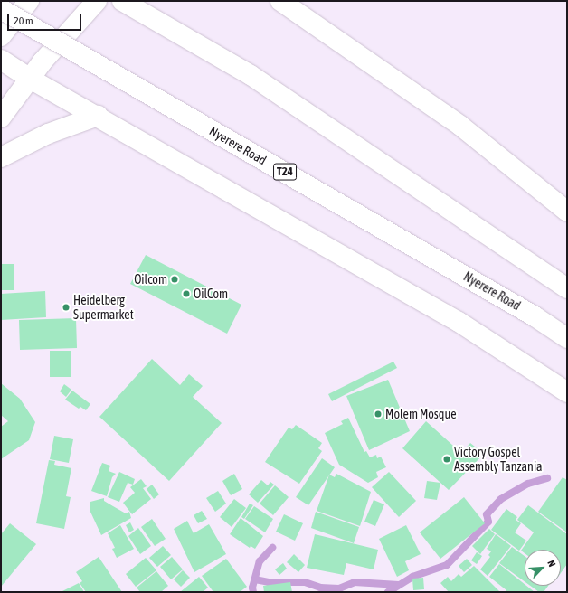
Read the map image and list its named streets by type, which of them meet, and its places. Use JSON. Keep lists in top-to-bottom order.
{
  "streets": {
    "main road": ["Nyerere Road", "T24"]
  },
  "places": [
    "Oilcom",
    "OilCom",
    "Heidelberg Supermarket",
    "Molem Mosque",
    "Victory Gospel Assembly Tanzania"
  ],
  "scale_bar": "20 m",
  "north": "top right"
}
